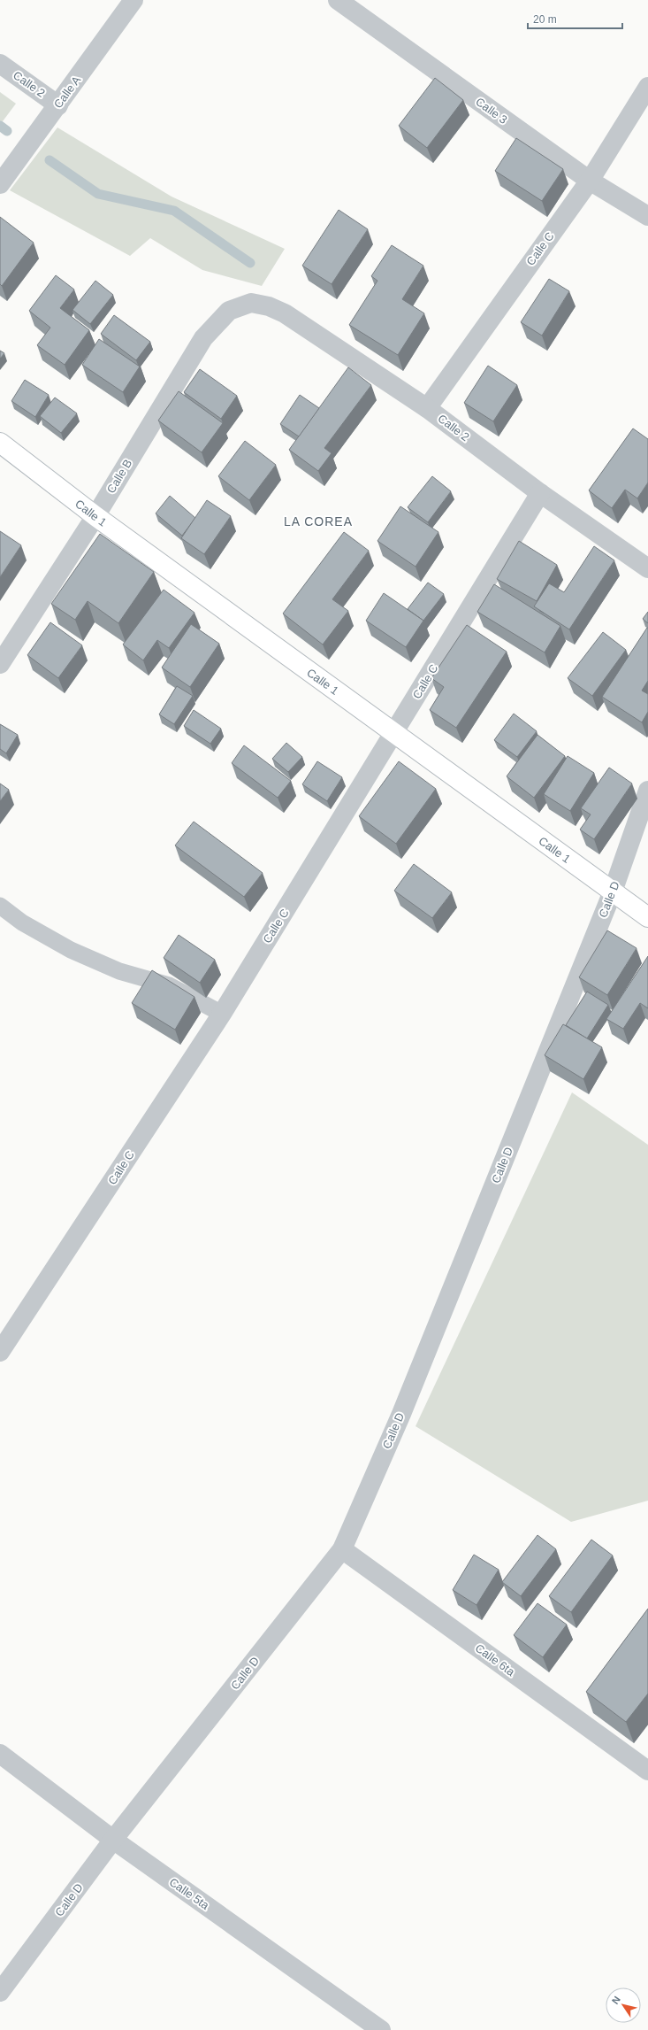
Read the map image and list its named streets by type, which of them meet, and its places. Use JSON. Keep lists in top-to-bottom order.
{
  "streets": {
    "street": [
      "Calle 2",
      "Calle A",
      "Calle 3",
      "Calle C",
      "Calle B",
      "Calle 1",
      "Calle D",
      "Calle 6ta",
      "Calle 5ta"
    ]
  },
  "crossings": [
    ["Calle 2", "Calle A"],
    ["Calle 2", "Calle C"],
    ["Calle 2", "Calle B"],
    ["Calle 3", "Calle C"],
    ["Calle C", "Calle 1"],
    ["Calle B", "Calle 1"],
    ["Calle 1", "Calle D"],
    ["Calle D", "Calle 6ta"],
    ["Calle D", "Calle 5ta"]
  ],
  "districts": ["LA COREA"],
  "scale_bar": "20 m",
  "north": "top left"
}
